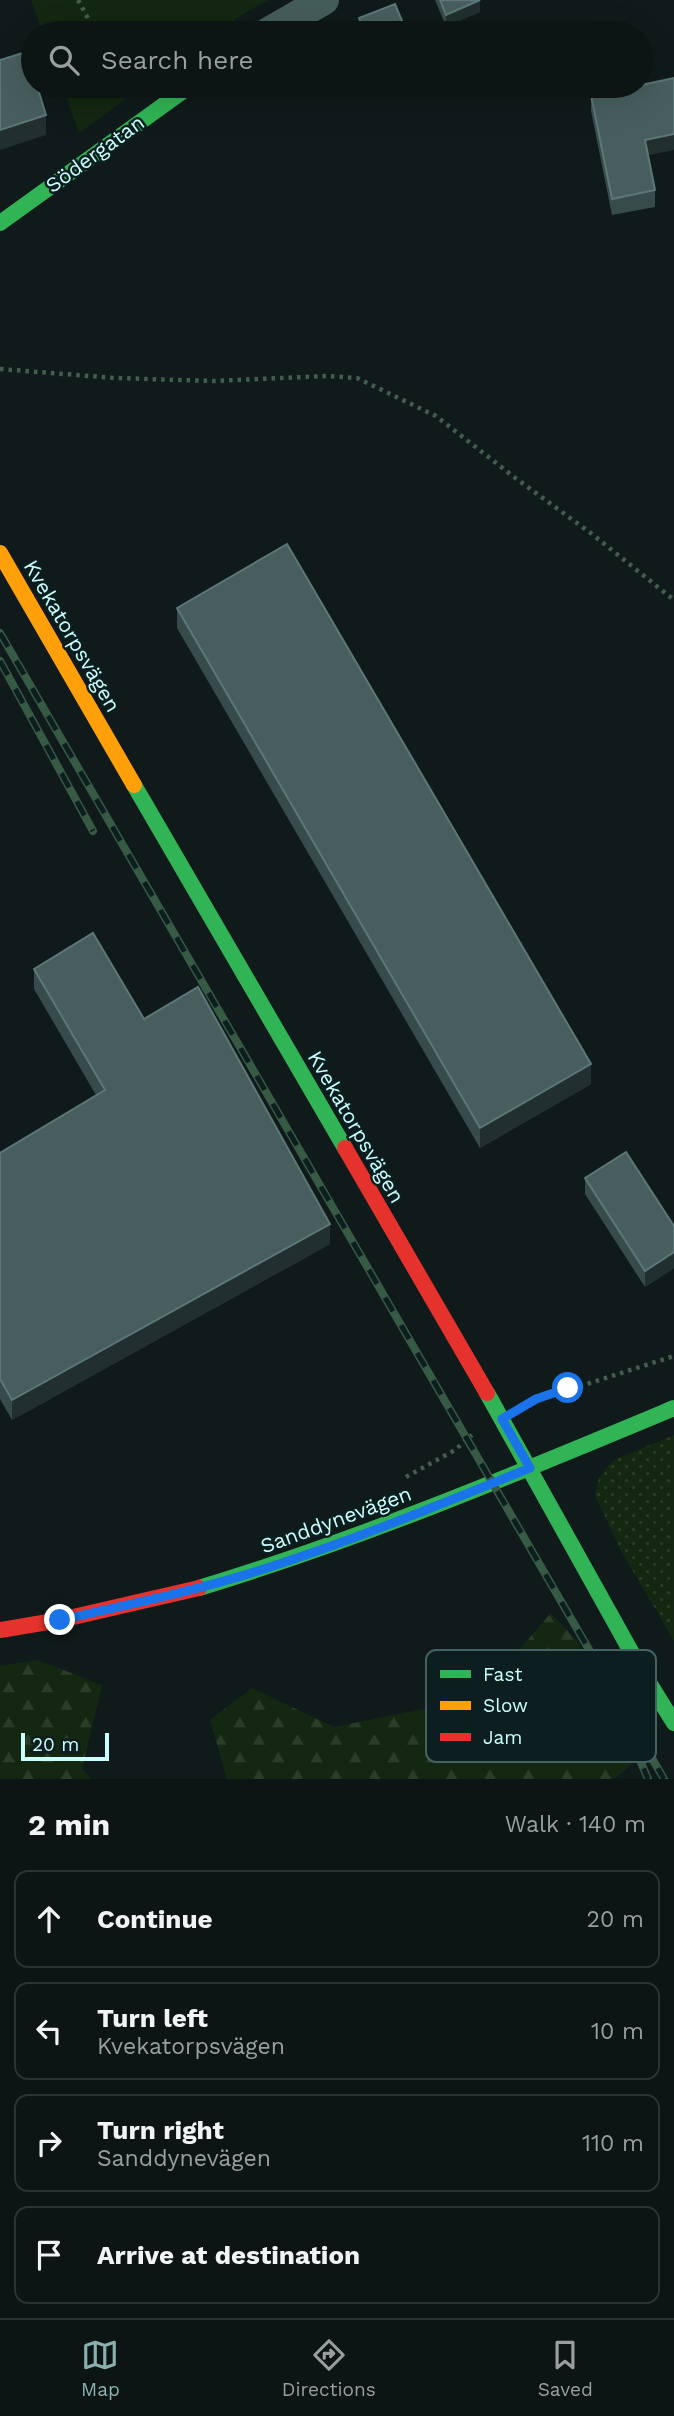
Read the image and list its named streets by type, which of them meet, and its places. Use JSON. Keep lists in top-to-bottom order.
{
  "streets": {
    "street": ["Södergatan", "Kvekatorpsvägen", "Sanddynevägen"]
  },
  "crossings": [
    ["Kvekatorpsvägen", "Sanddynevägen"]
  ],
  "legend": ["Fast", "Slow", "Jam"],
  "scale_bar": "20 m",
  "page": {
    "search": "Search here",
    "scale": "20 m",
    "heading": ["2 min", "Walk · 140 m"],
    "list": [
      ["Continue", "20 m"],
      ["Turn left", "Kvekatorpsvägen", "10 m"],
      ["Turn right", "Sanddynevägen", "110 m"],
      "Arrive at destination"
    ],
    "nav": ["Map", "Directions", "Saved"]
  }
}
